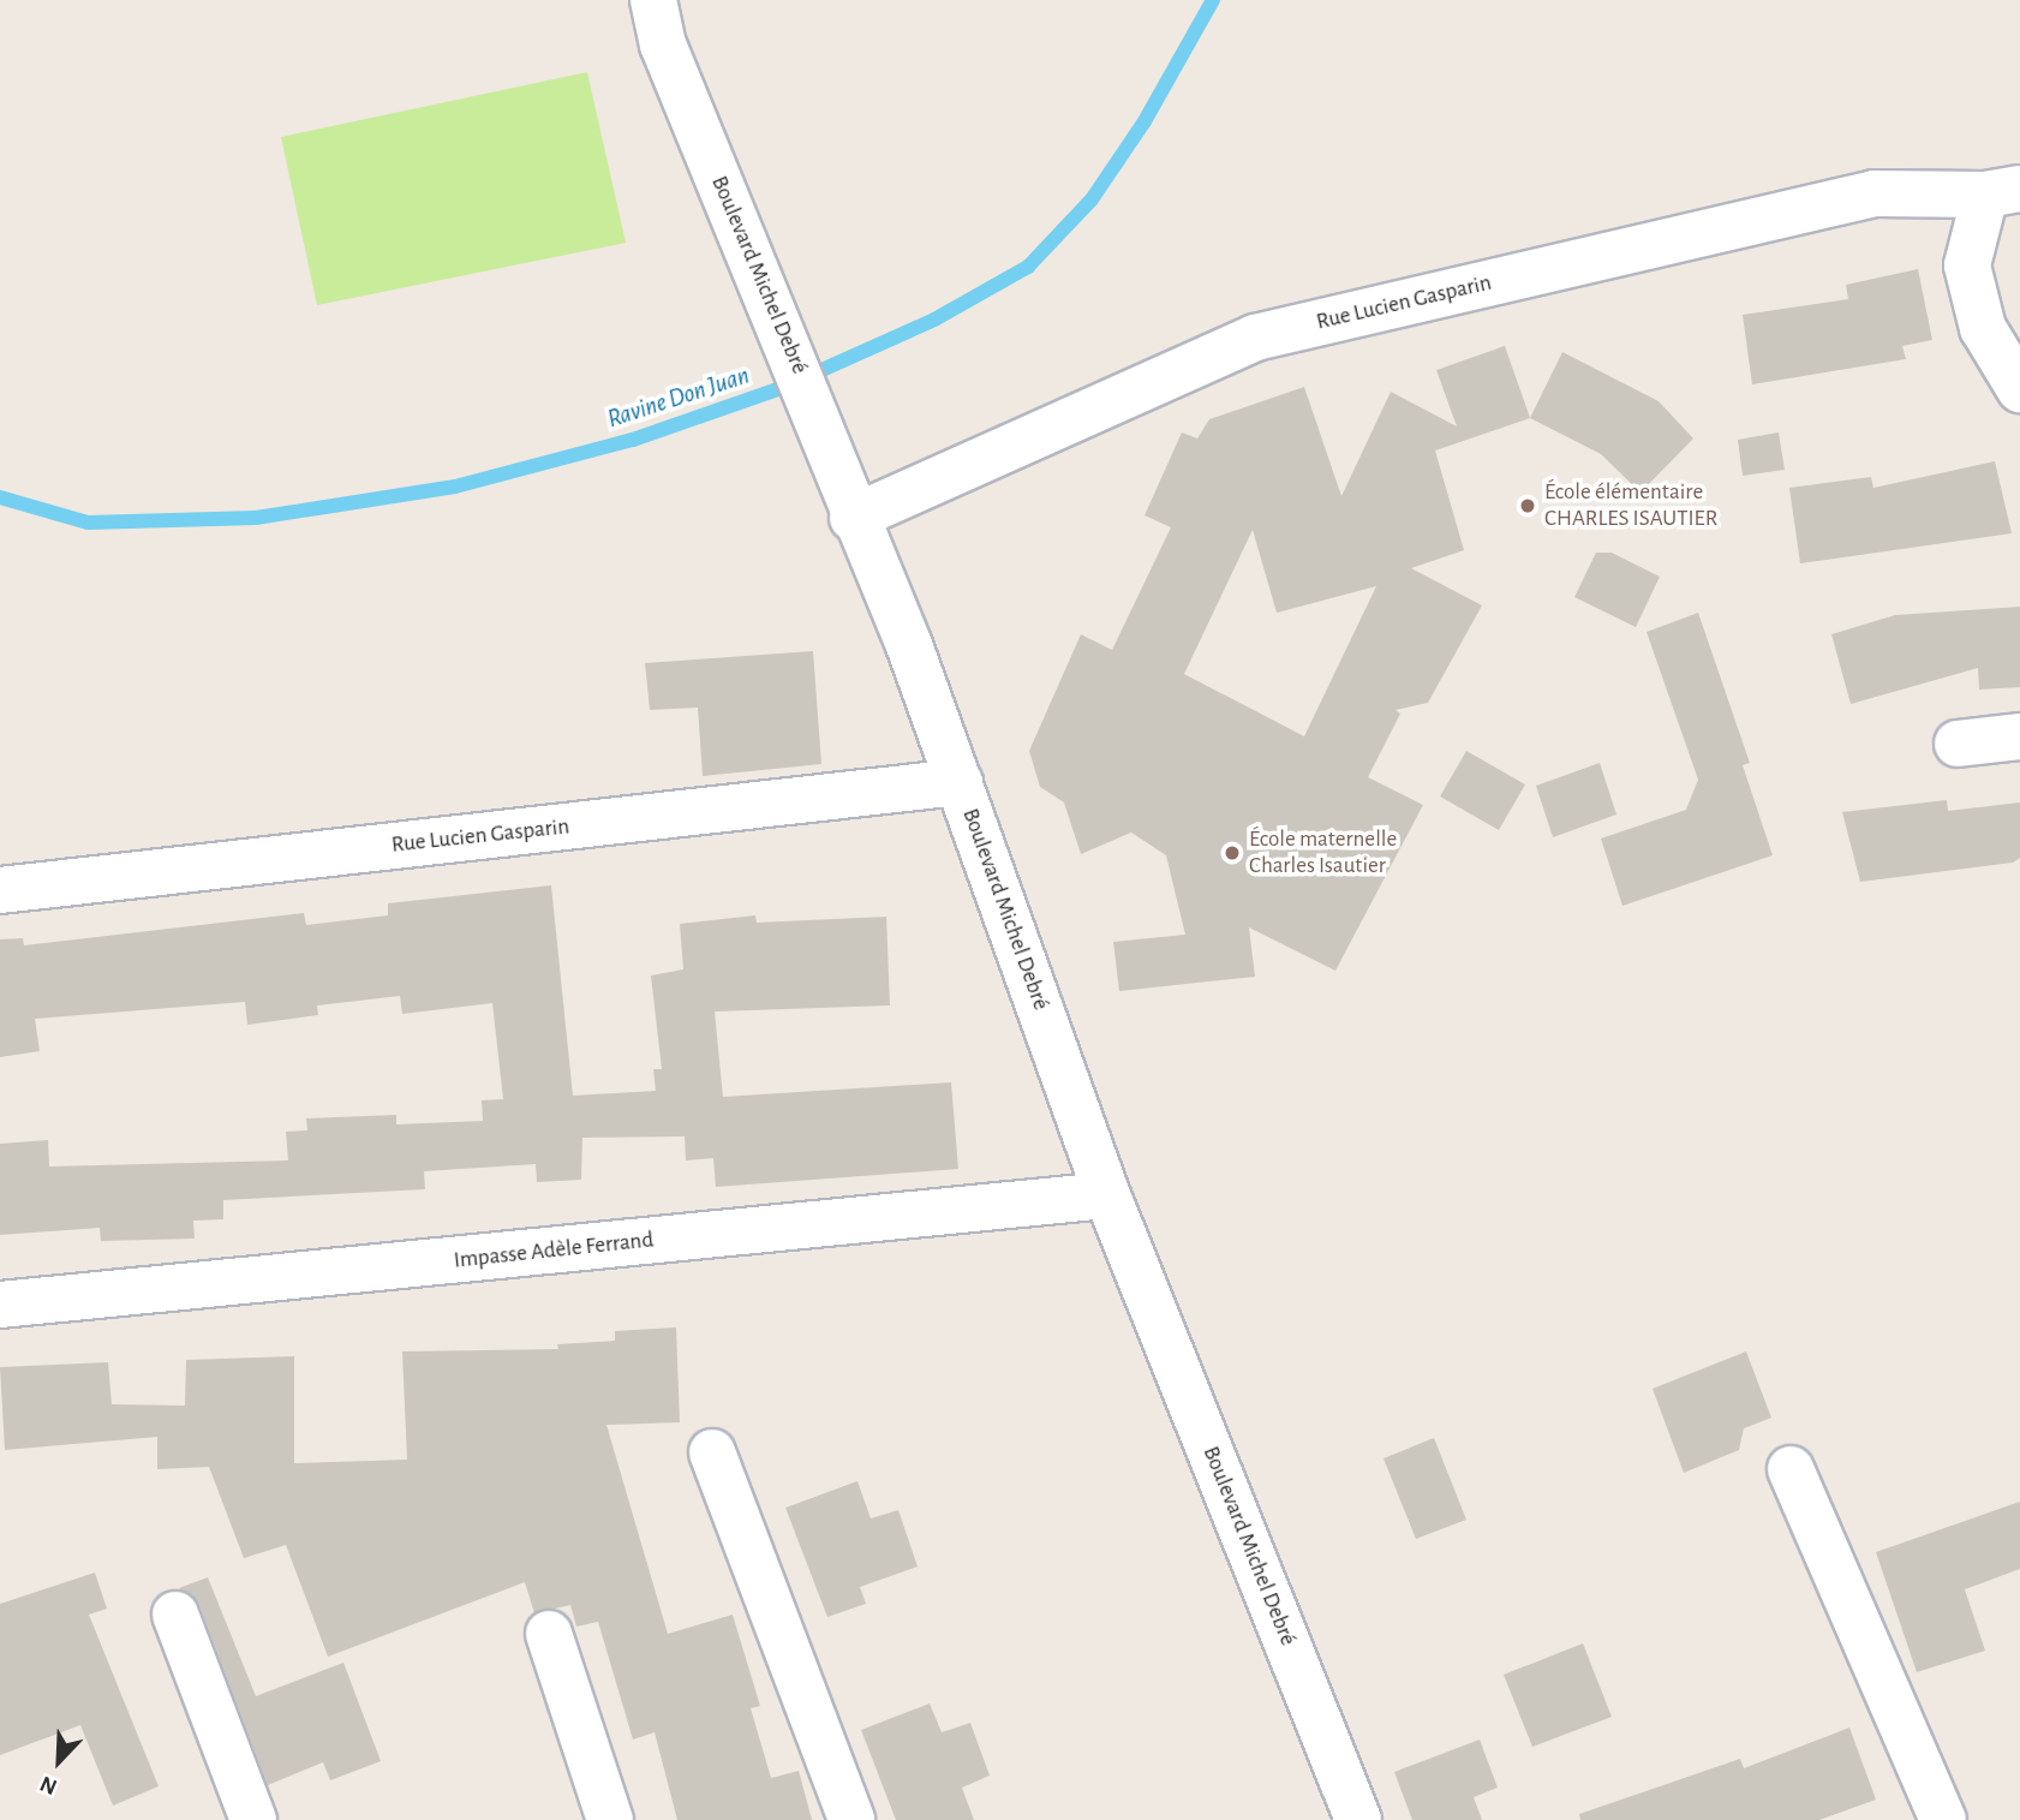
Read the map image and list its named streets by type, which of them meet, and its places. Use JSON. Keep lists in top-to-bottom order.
{
  "streets": {
    "street": ["Boulevard Michel Debré", "Rue Lucien Gasparin", "Impasse Adèle Ferrand"]
  },
  "crossings": [
    ["Boulevard Michel Debré", "Rue Lucien Gasparin"],
    ["Boulevard Michel Debré", "Impasse Adèle Ferrand"]
  ],
  "water": ["Ravine Don Juan"],
  "places": ["École élémentaire CHARLES ISAUTIER", "École maternelle Charles Isautier"],
  "north": "bottom left"
}
